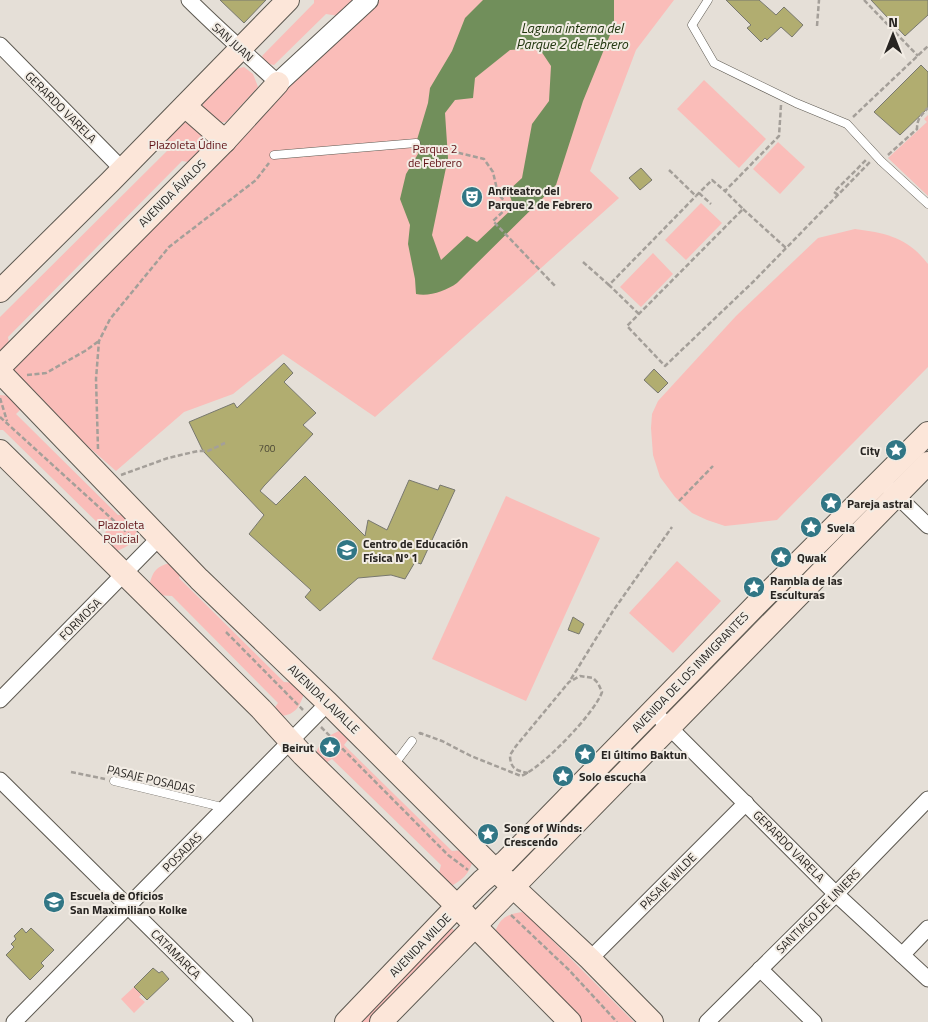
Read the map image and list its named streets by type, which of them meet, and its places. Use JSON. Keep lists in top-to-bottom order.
{
  "streets": {
    "main road": [
      "AVENIDA ÁVALOS",
      "AVENIDA DE LOS INMIGRANTES",
      "AVENIDA LAVALLE",
      "AVENIDA WILDE"
    ],
    "street": [
      "SAN JUAN",
      "GERARDO VARELA",
      "FORMOSA",
      "POSADAS",
      "PASAJE WILDE",
      "SANTIAGO DE LINIERS",
      "CATAMARCA"
    ],
    "lane": ["PASAJE POSADAS"]
  },
  "crossings": [
    ["SAN JUAN", "AVENIDA ÁVALOS"],
    ["GERARDO VARELA", "AVENIDA DE LOS INMIGRANTES"],
    ["GERARDO VARELA", "PASAJE WILDE"],
    ["GERARDO VARELA", "SANTIAGO DE LINIERS"],
    ["FORMOSA", "AVENIDA LAVALLE"],
    ["AVENIDA DE LOS INMIGRANTES", "AVENIDA LAVALLE"],
    ["AVENIDA DE LOS INMIGRANTES", "AVENIDA WILDE"],
    ["AVENIDA LAVALLE", "POSADAS"],
    ["AVENIDA LAVALLE", "PASAJE WILDE"],
    ["AVENIDA LAVALLE", "AVENIDA WILDE"],
    ["PASAJE POSADAS", "POSADAS"],
    ["POSADAS", "CATAMARCA"]
  ],
  "water": ["Laguna interna del Parque 2 de Febrero"],
  "parks": ["Plazoleta Údine", "Parque 2 de Febrero", "Plazoleta Policial"],
  "places": {
    "theatre": ["Anfiteatro del Parque 2 de Febrero"],
    "place": [
      "City",
      "Pareja astral",
      "Svela",
      "Qwak",
      "Rambla de las Esculturas",
      "Beirut",
      "El último Baktun",
      "Solo escucha",
      "Song of Winds: Crescendo"
    ],
    "school or university": ["Centro de Educación Física Nº 1", "Escuela de Oficios San Maximiliano Kolke"]
  },
  "house_numbers": ["700"],
  "north": "top"
}
